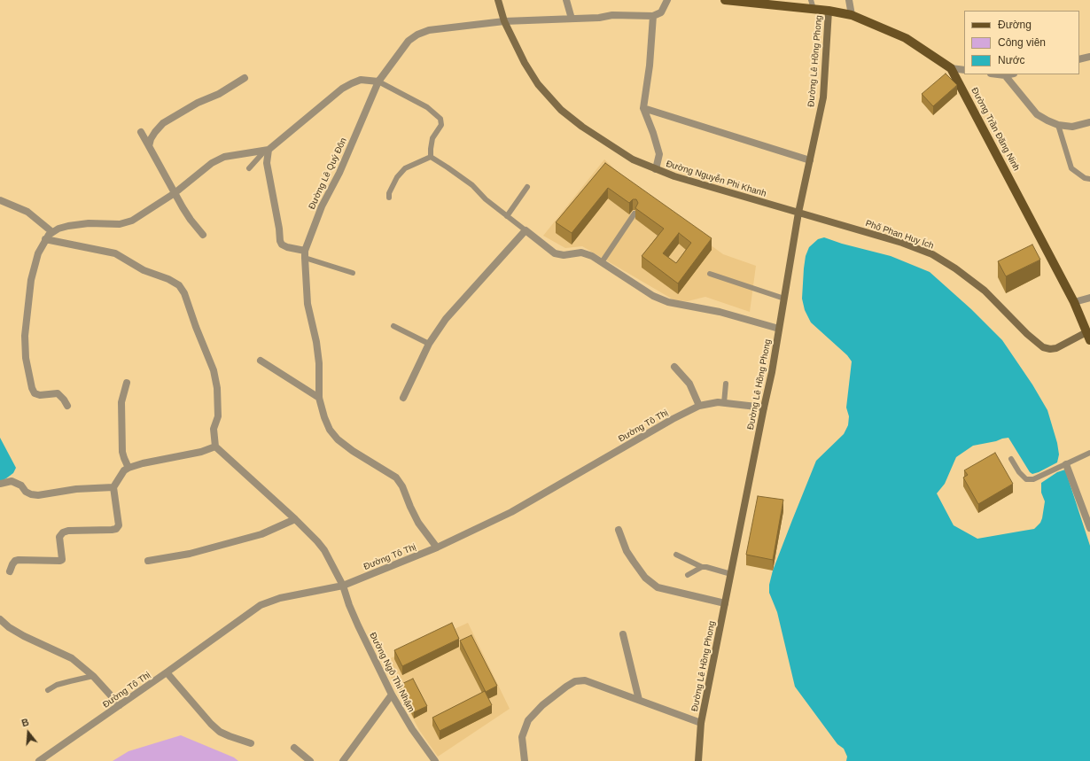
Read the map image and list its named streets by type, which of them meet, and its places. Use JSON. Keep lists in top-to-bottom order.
{
  "streets": {
    "main road": ["Đường Trần Đăng Ninh"],
    "street": [
      "Đường Lê Hồng Phong",
      "Đường Lê Quý Đôn",
      "Đường Nguyễn Phi Khanh",
      "Phố Phan Huy Ích",
      "Đường Tô Thị",
      "Đường Ngô Thì Nhậm"
    ]
  },
  "crossings": [
    ["Đường Lê Hồng Phong", "Đường Trần Đăng Ninh"],
    ["Đường Lê Hồng Phong", "Đường Nguyễn Phi Khanh"],
    ["Đường Lê Hồng Phong", "Phố Phan Huy Ích"],
    ["Đường Lê Hồng Phong", "Đường Tô Thị"],
    ["Đường Trần Đăng Ninh", "Phố Phan Huy Ích"],
    ["Đường Lê Quý Đôn", "Đường Nguyễn Phi Khanh"],
    ["Đường Lê Quý Đôn", "Đường Tô Thị"],
    ["Đường Nguyễn Phi Khanh", "Phố Phan Huy Ích"],
    ["Đường Tô Thị", "Đường Ngô Thì Nhậm"]
  ],
  "legend": ["Đường", "Công viên", "Nước"],
  "north": "top"
}
